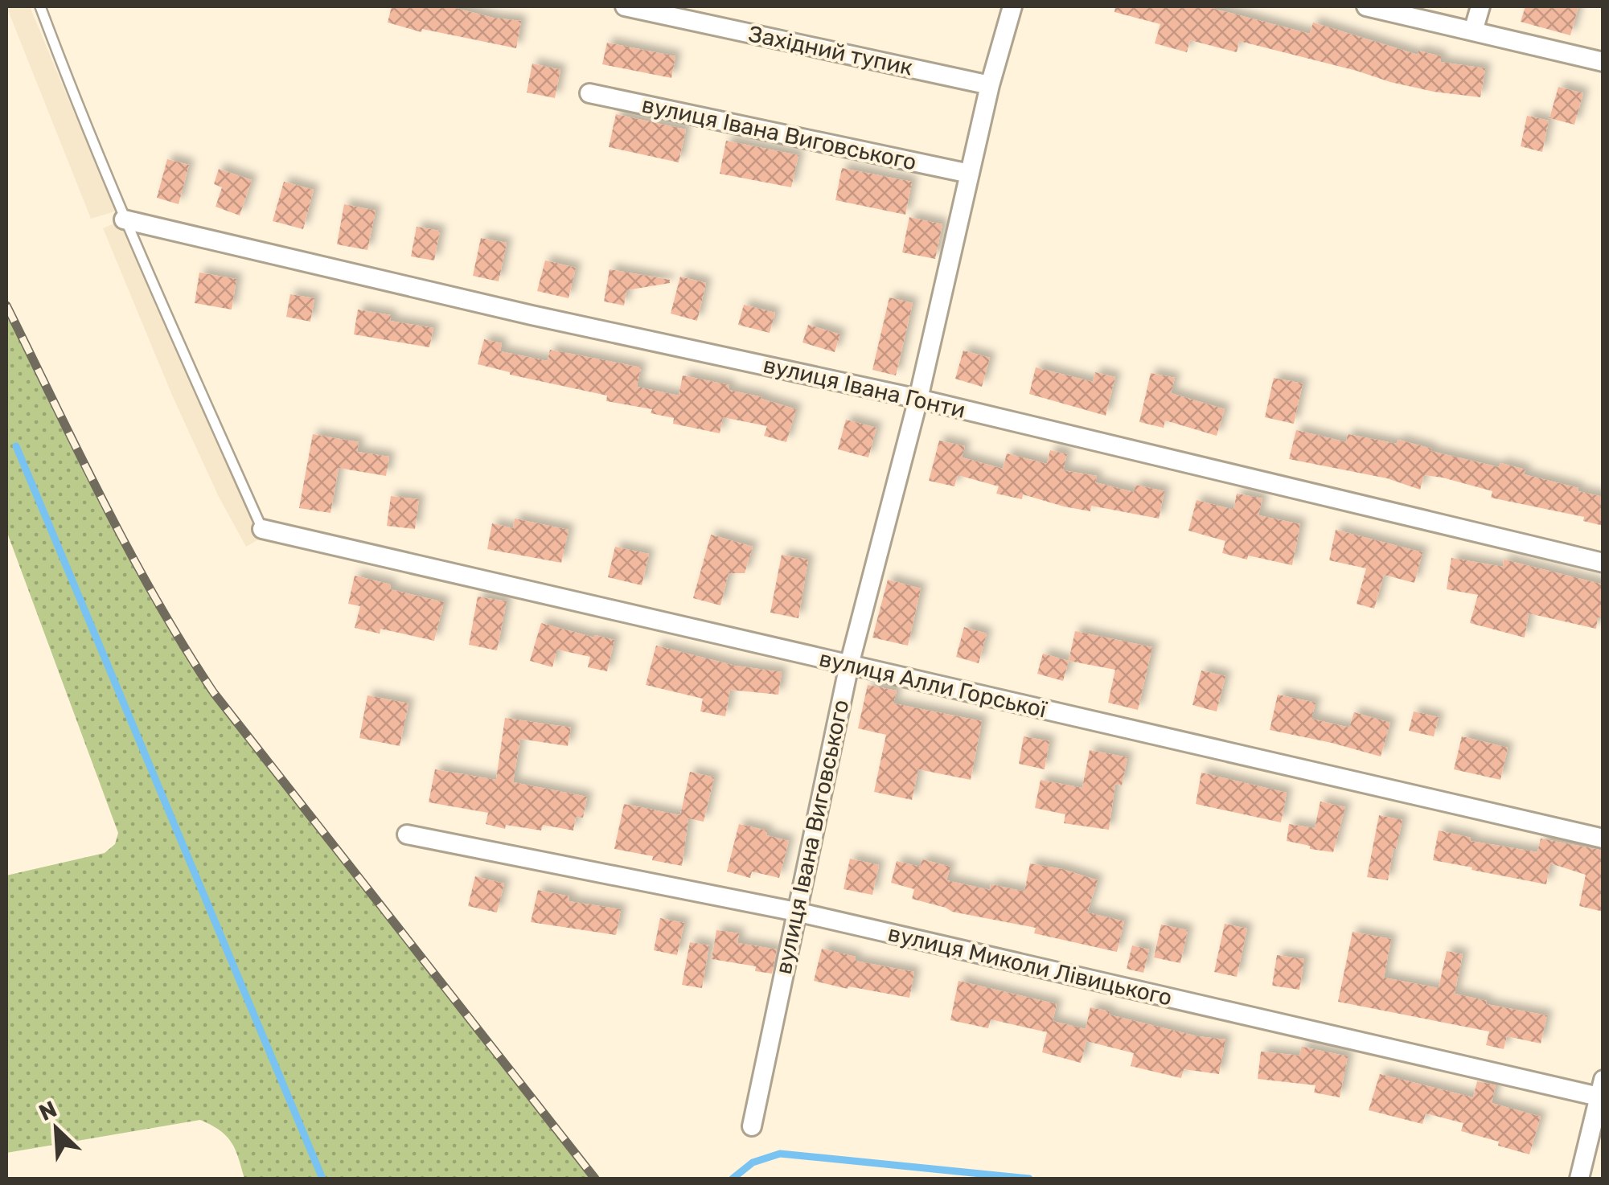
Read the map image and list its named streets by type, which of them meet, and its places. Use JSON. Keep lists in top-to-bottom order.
{
  "streets": {
    "street": [
      "Західний тупик",
      "вулиця Івана Виговського",
      "вулиця Івана Гонти",
      "вулиця Алли Горської",
      "вулиця Миколи Лівицького"
    ]
  },
  "crossings": [
    ["Західний тупик", "вулиця Івана Виговського"],
    ["вулиця Івана Виговського", "вулиця Івана Гонти"],
    ["вулиця Івана Виговського", "вулиця Алли Горської"],
    ["вулиця Івана Виговського", "вулиця Миколи Лівицького"]
  ],
  "north": "top left"
}
